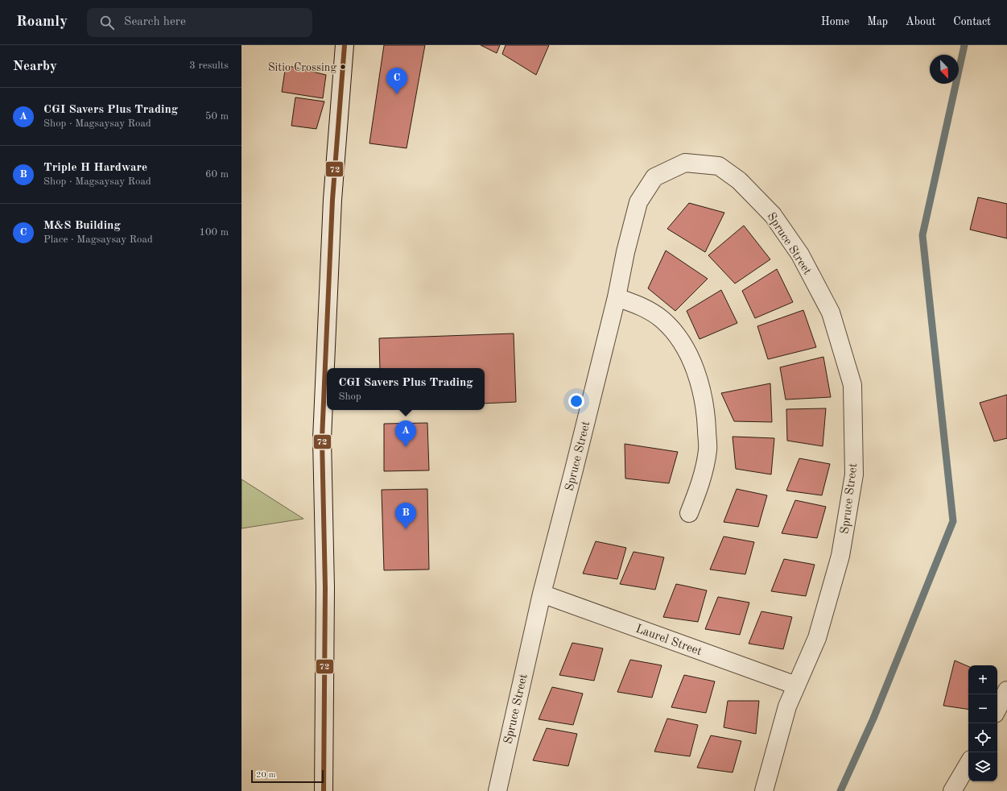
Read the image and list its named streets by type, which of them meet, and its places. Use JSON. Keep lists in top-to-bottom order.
{
  "streets": {
    "street": ["Spruce Street", "Laurel Street"]
  },
  "crossings": [
    ["Spruce Street", "Laurel Street"]
  ],
  "places": ["Sitio Crossing"],
  "lines": ["transit line 72"],
  "scale_bar": "20 m",
  "north": "bottom right",
  "page": {
    "header": "Roamly",
    "search": "Search here",
    "nav": [
      "Home",
      "Map",
      "About",
      "Contact"
    ],
    "heading": ["Nearby", "3 results"],
    "pins": ["C", "A", "B"],
    "list": [
      {
        "mark": "A",
        "name": "CGI Savers Plus Trading",
        "note": "Shop · Magsaysay Road",
        "value": "50 m"
      },
      {
        "mark": "B",
        "name": "Triple H Hardware",
        "note": "Shop · Magsaysay Road",
        "value": "60 m"
      },
      {
        "mark": "C",
        "name": "M&S Building",
        "note": "Place · Magsaysay Road",
        "value": "100 m"
      }
    ],
    "popup": ["CGI Savers Plus Trading", "Shop"],
    "map_buttons": ["+", "−"],
    "scale": "20 m"
  }
}
